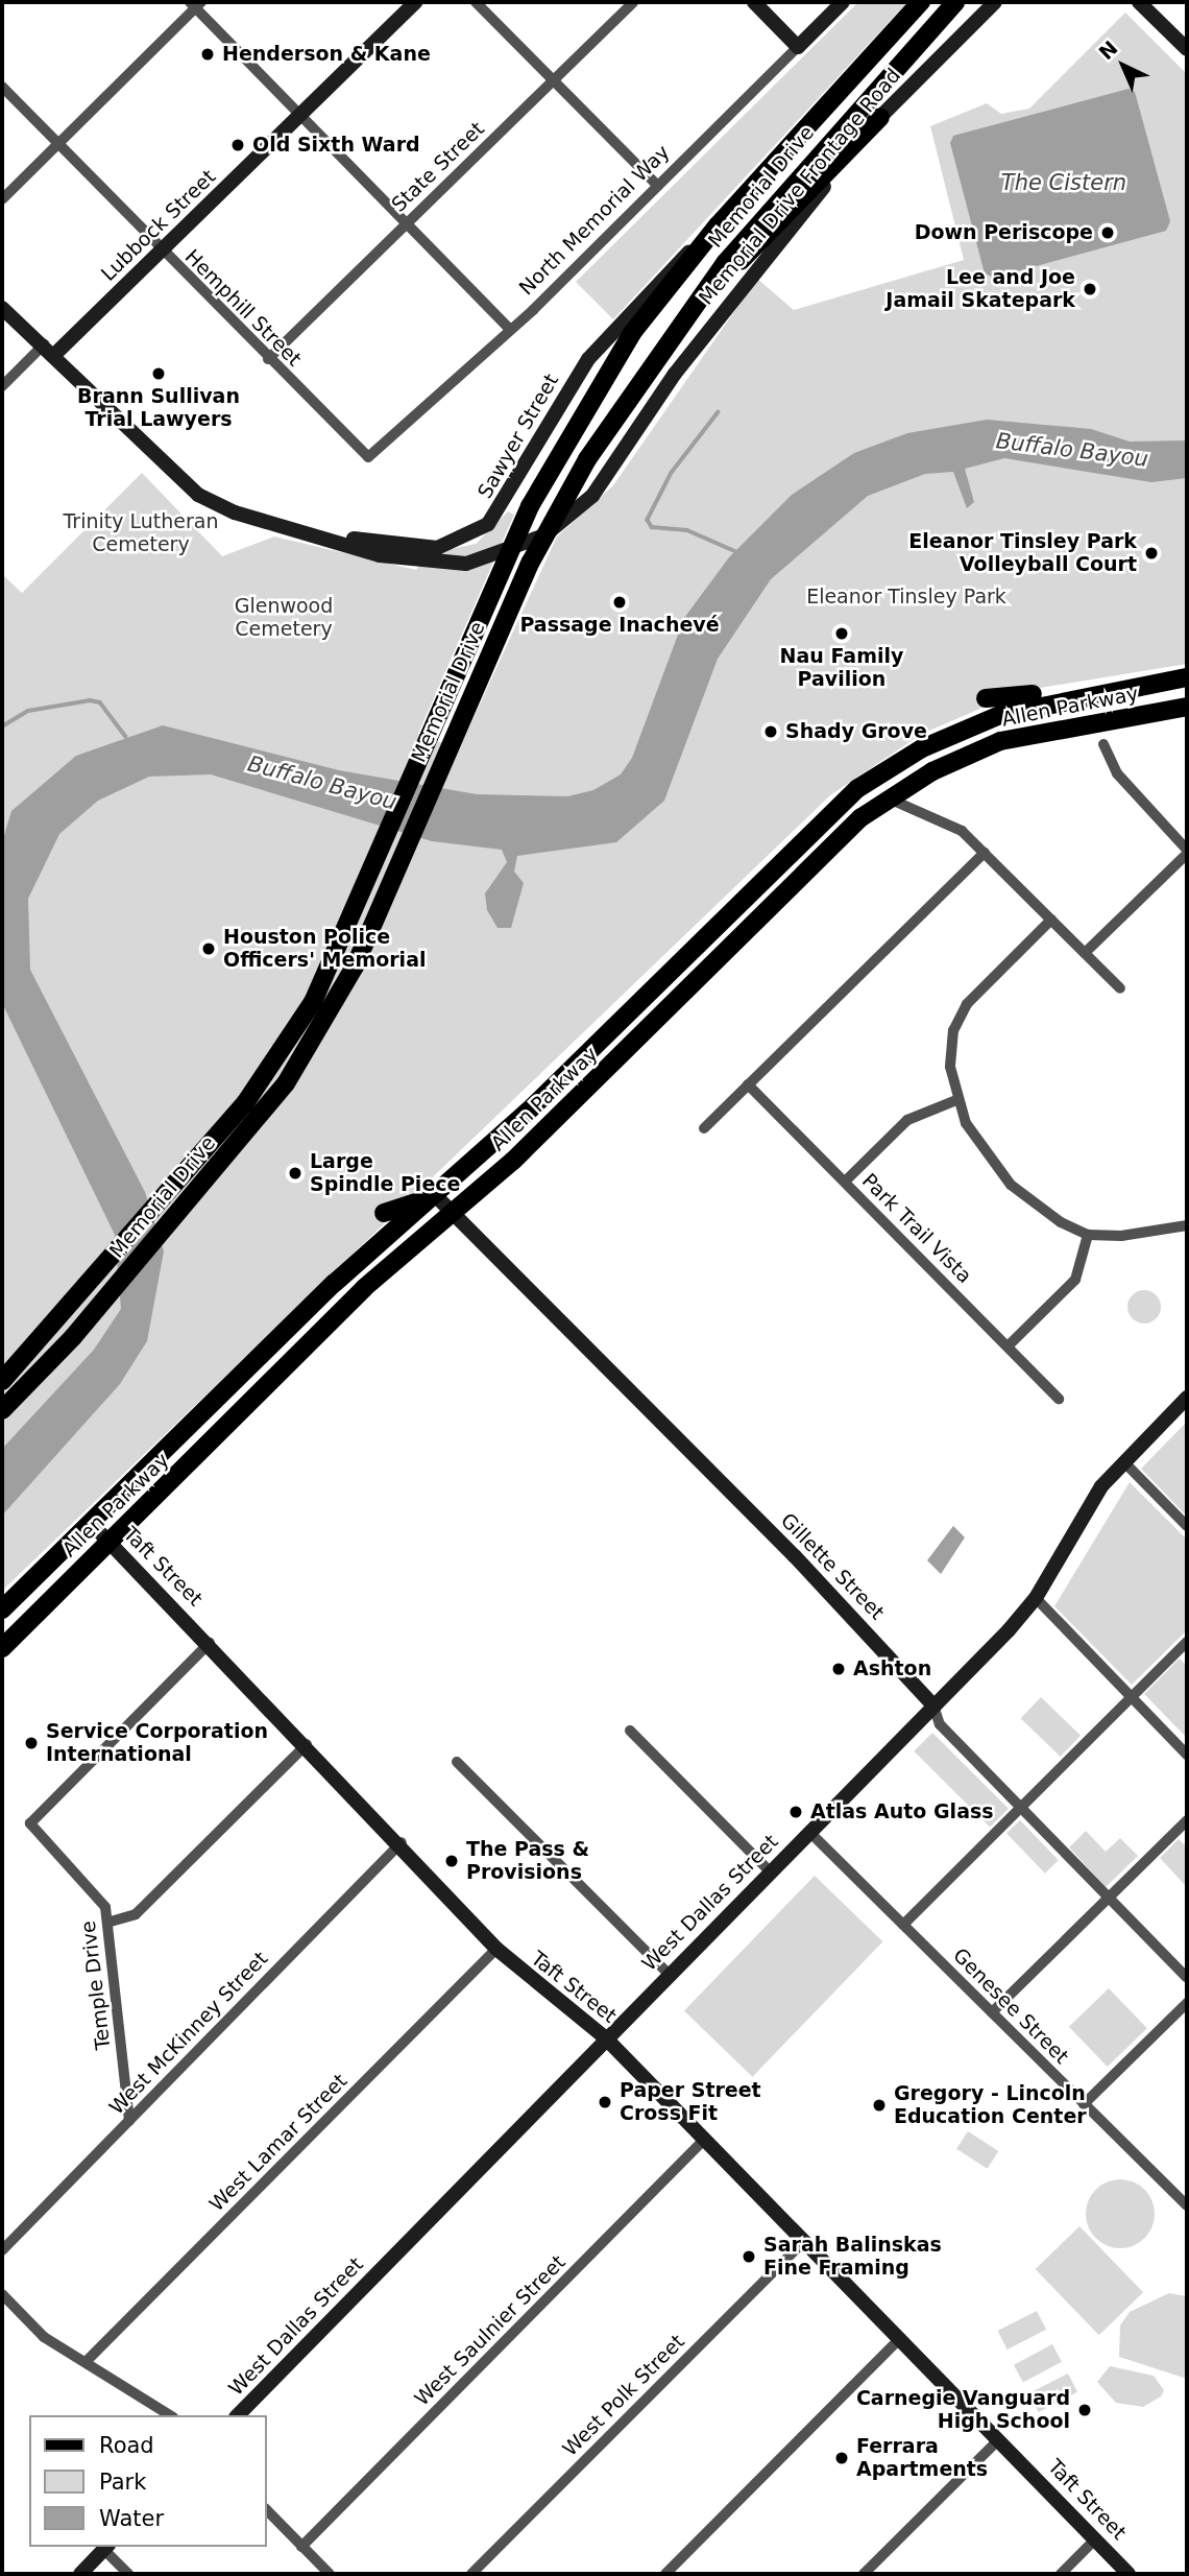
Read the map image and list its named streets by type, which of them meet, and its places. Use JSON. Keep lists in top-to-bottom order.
{
  "streets": {
    "main road": ["Memorial Drive", "Allen Parkway"],
    "street": [
      "State Street",
      "Memorial Drive Frontage Road",
      "North Memorial Way",
      "Lubbock Street",
      "Hemphill Street",
      "Sawyer Street",
      "Park Trail Vista",
      "Taft Street",
      "Gillette Street",
      "West Dallas Street",
      "Temple Drive",
      "Genesee Street",
      "West McKinney Street",
      "West Lamar Street",
      "West Saulnier Street",
      "West Polk Street"
    ]
  },
  "crossings": [
    ["State Street", "Hemphill Street"],
    ["Memorial Drive", "Sawyer Street"],
    ["Memorial Drive Frontage Road", "Sawyer Street"],
    ["North Memorial Way", "Hemphill Street"],
    ["Lubbock Street", "Hemphill Street"],
    ["Lubbock Street", "Sawyer Street"],
    ["Allen Parkway", "Taft Street"],
    ["Allen Parkway", "Gillette Street"],
    ["Taft Street", "West Dallas Street"],
    ["Taft Street", "Temple Drive"],
    ["Taft Street", "West McKinney Street"],
    ["Taft Street", "West Lamar Street"],
    ["Taft Street", "West Saulnier Street"],
    ["Taft Street", "West Polk Street"],
    ["Gillette Street", "West Dallas Street"],
    ["West Dallas Street", "Genesee Street"],
    ["Temple Drive", "West McKinney Street"]
  ],
  "water": ["The Cistern", "Buffalo Bayou"],
  "parks": ["Trinity Lutheran Cemetery", "Eleanor Tinsley Park", "Glenwood Cemetery"],
  "places": [
    "Henderson & Kane",
    "Old Sixth Ward",
    "Down Periscope",
    "Lee and Joe Jamail Skatepark",
    "Brann Sullivan Trial Lawyers",
    "Eleanor Tinsley Park Volleyball Court",
    "Passage Inachevé",
    "Nau Family Pavilion",
    "Shady Grove",
    "Houston Police Officers' Memorial",
    "Large Spindle Piece",
    "Ashton",
    "Service Corporation International",
    "Atlas Auto Glass",
    "The Pass & Provisions",
    "Paper Street Cross Fit",
    "Gregory - Lincoln Education Center",
    "Sarah Balinskas Fine Framing",
    "Carnegie Vanguard High School",
    "Ferrara Apartments"
  ],
  "legend": ["Road", "Park", "Water"],
  "north": "top left"
}
